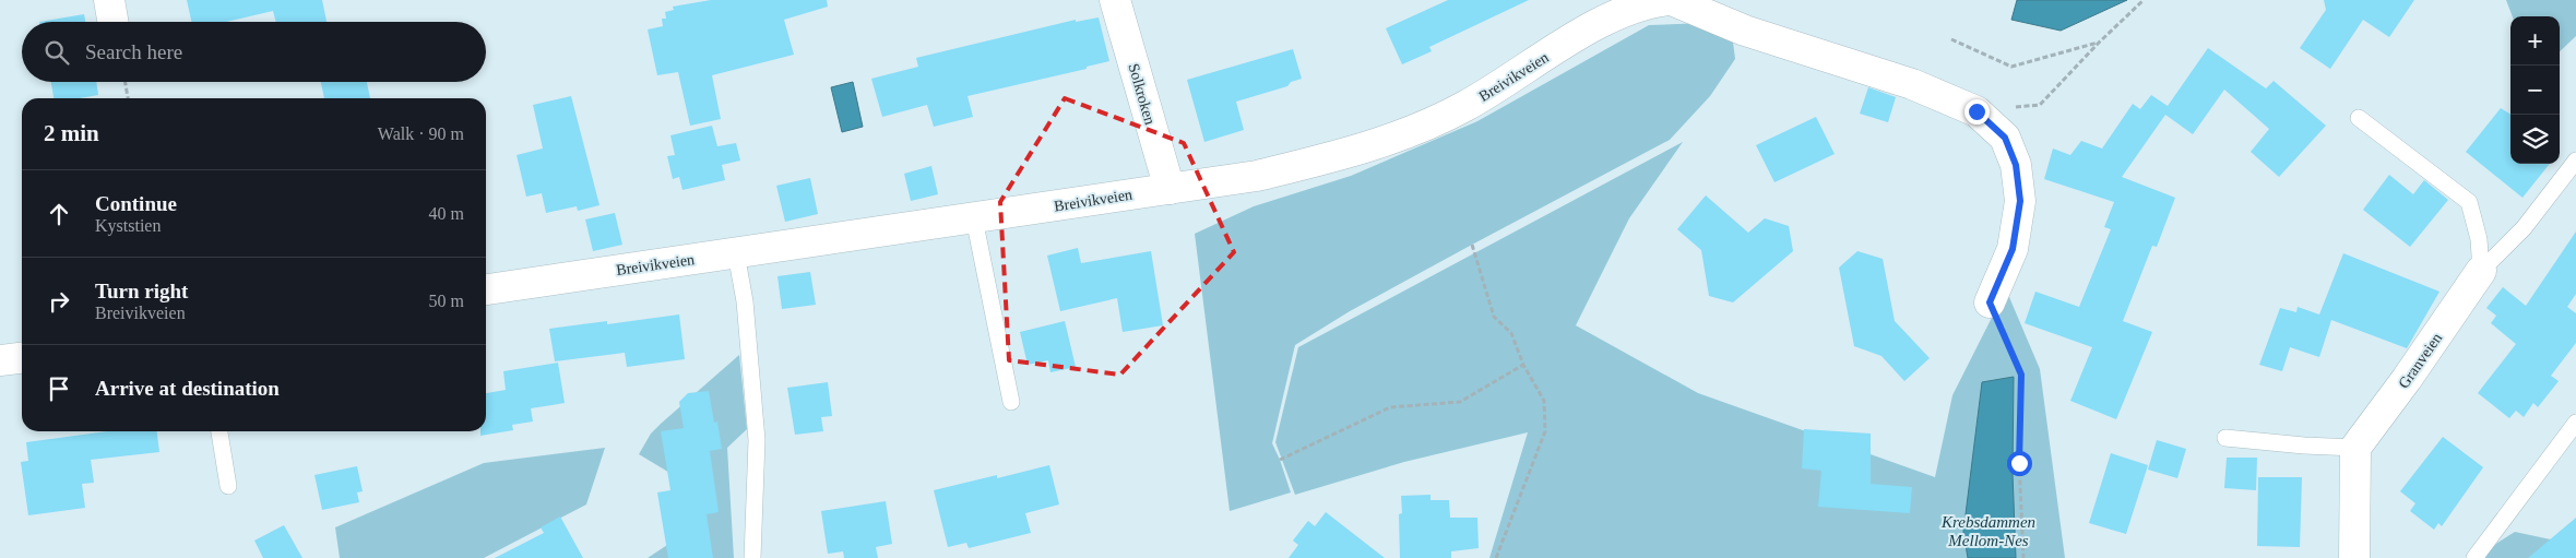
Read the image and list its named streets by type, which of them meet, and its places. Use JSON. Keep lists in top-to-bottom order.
{
  "streets": {
    "street": ["Breivikveien", "Solkroken", "Granveien"]
  },
  "crossings": [
    ["Breivikveien", "Solkroken"]
  ],
  "water": ["Krebsdammen Mellom-Nes"],
  "page": {
    "map_buttons": ["+", "−"],
    "search": "Search here",
    "heading": ["2 min", "Walk · 90 m"],
    "list": [
      ["Continue", "Kyststien", "40 m"],
      ["Turn right", "Breivikveien", "50 m"],
      "Arrive at destination"
    ]
  }
}
